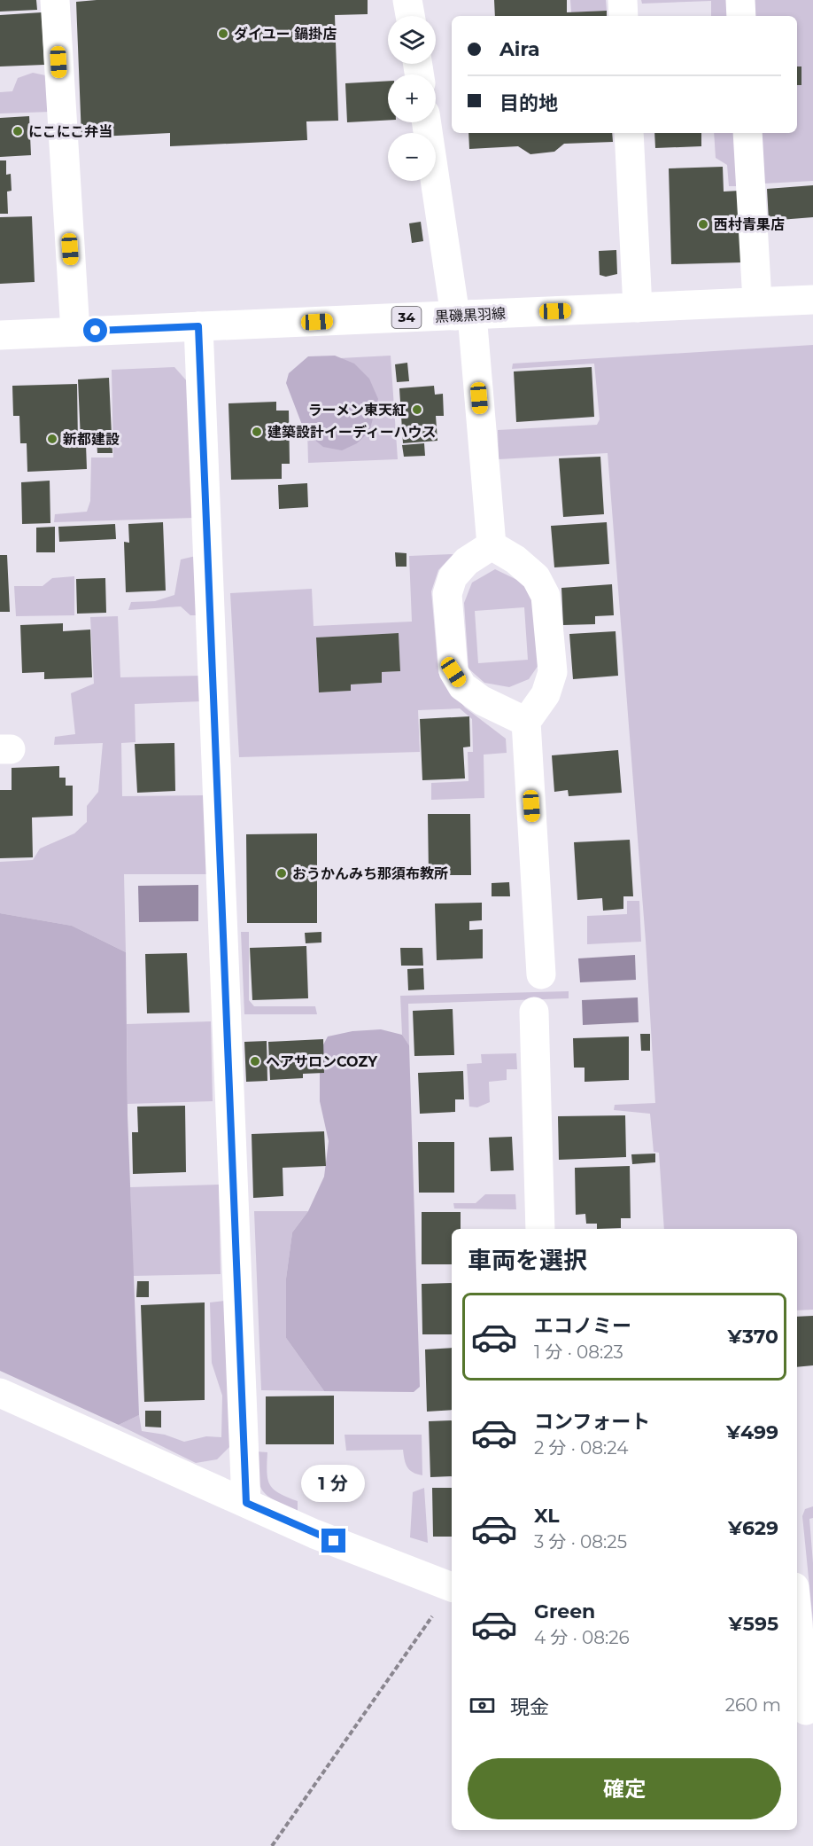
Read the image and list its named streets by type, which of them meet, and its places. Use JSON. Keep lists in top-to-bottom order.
{
  "streets": {
    "street": ["黒磯黒羽線", "34"]
  },
  "places": [
    "ダイユー 鍋掛店",
    "にこにこ弁当",
    "西村青果店",
    "ラーメン東天紅",
    "建築設計イーディーハウス",
    "新都建設",
    "おうかんみち那須布教所",
    "ヘアサロンCOZY"
  ],
  "page": {
    "map_buttons": ["+", "−"],
    "banner": ["Aira", "目的地"],
    "heading": "車両を選択",
    "list": [
      {
        "name": "エコノミー",
        "note": "1 分 · 08:23",
        "value": "¥370"
      },
      {
        "name": "コンフォート",
        "note": "2 分 · 08:24",
        "value": "¥499"
      },
      {
        "name": "XL",
        "note": "3 分 · 08:25",
        "value": "¥629"
      },
      {
        "name": "Green",
        "note": "4 分 · 08:26",
        "value": "¥595"
      }
    ],
    "bubble": "1 分",
    "pay": ["現金", "260 m"],
    "buttons": "確定"
  }
}
